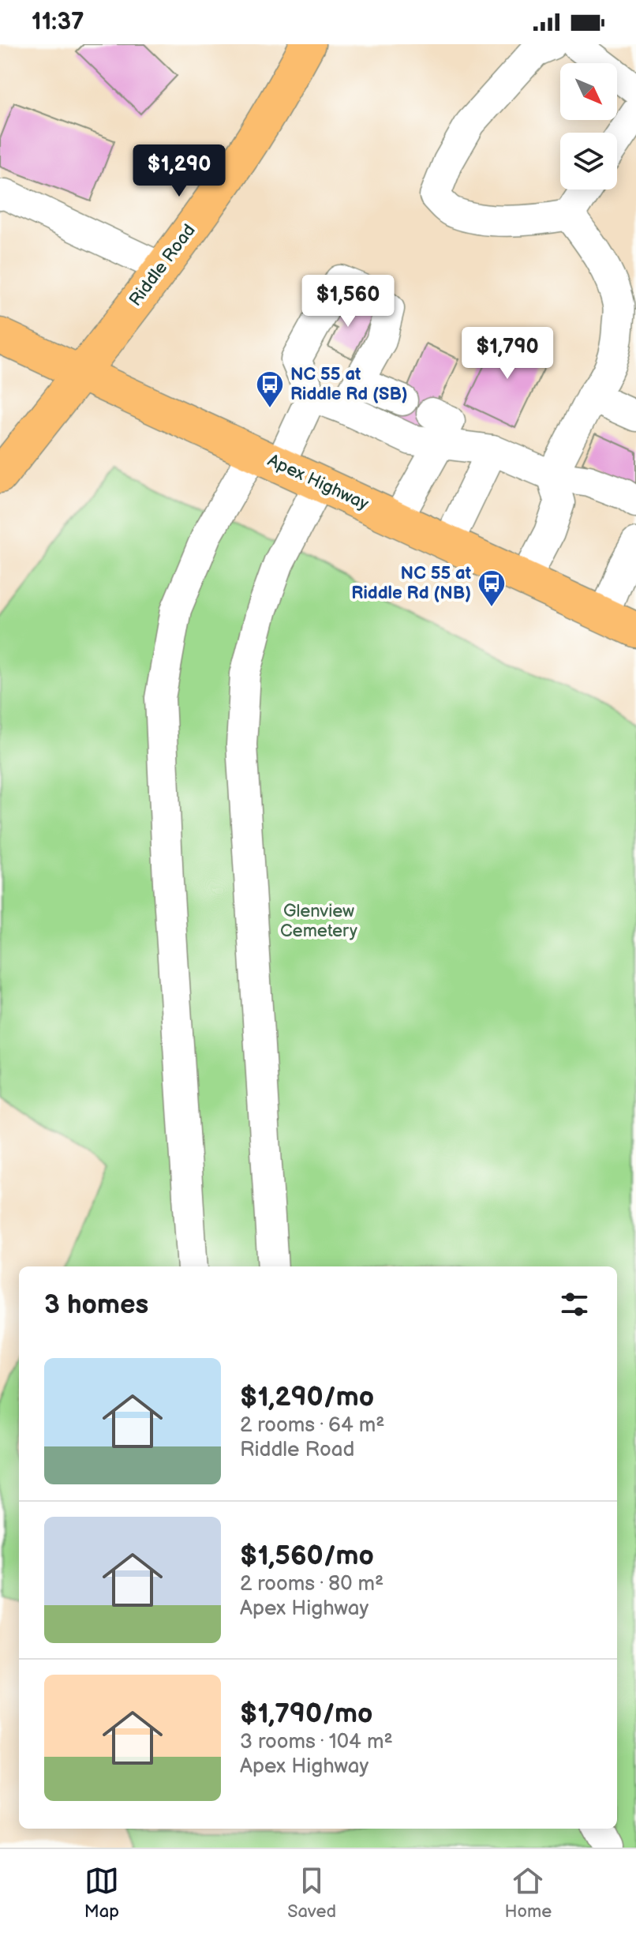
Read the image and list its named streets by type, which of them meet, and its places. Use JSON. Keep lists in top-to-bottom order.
{
  "streets": {
    "main road": ["Riddle Road", "Apex Highway"]
  },
  "crossings": [
    ["Riddle Road", "Apex Highway"]
  ],
  "parks": ["Glenview Cemetery"],
  "places": {
    "bus stop": ["NC 55 at Riddle Rd (SB)", "NC 55 at Riddle Rd (NB)"]
  },
  "north": "bottom right",
  "page": {
    "status": "11:37",
    "price": ["$1,290", "$1,560", "$1,790"],
    "heading": "3 homes",
    "list": [
      {
        "name": "$1,290/mo",
        "note": "2 rooms · 64 m² · Riddle Road"
      },
      {
        "name": "$1,560/mo",
        "note": "2 rooms · 80 m² · Apex Highway"
      },
      {
        "name": "$1,790/mo",
        "note": "3 rooms · 104 m² · Apex Highway"
      }
    ],
    "tabs": ["Map", "Saved", "Home"]
  }
}
